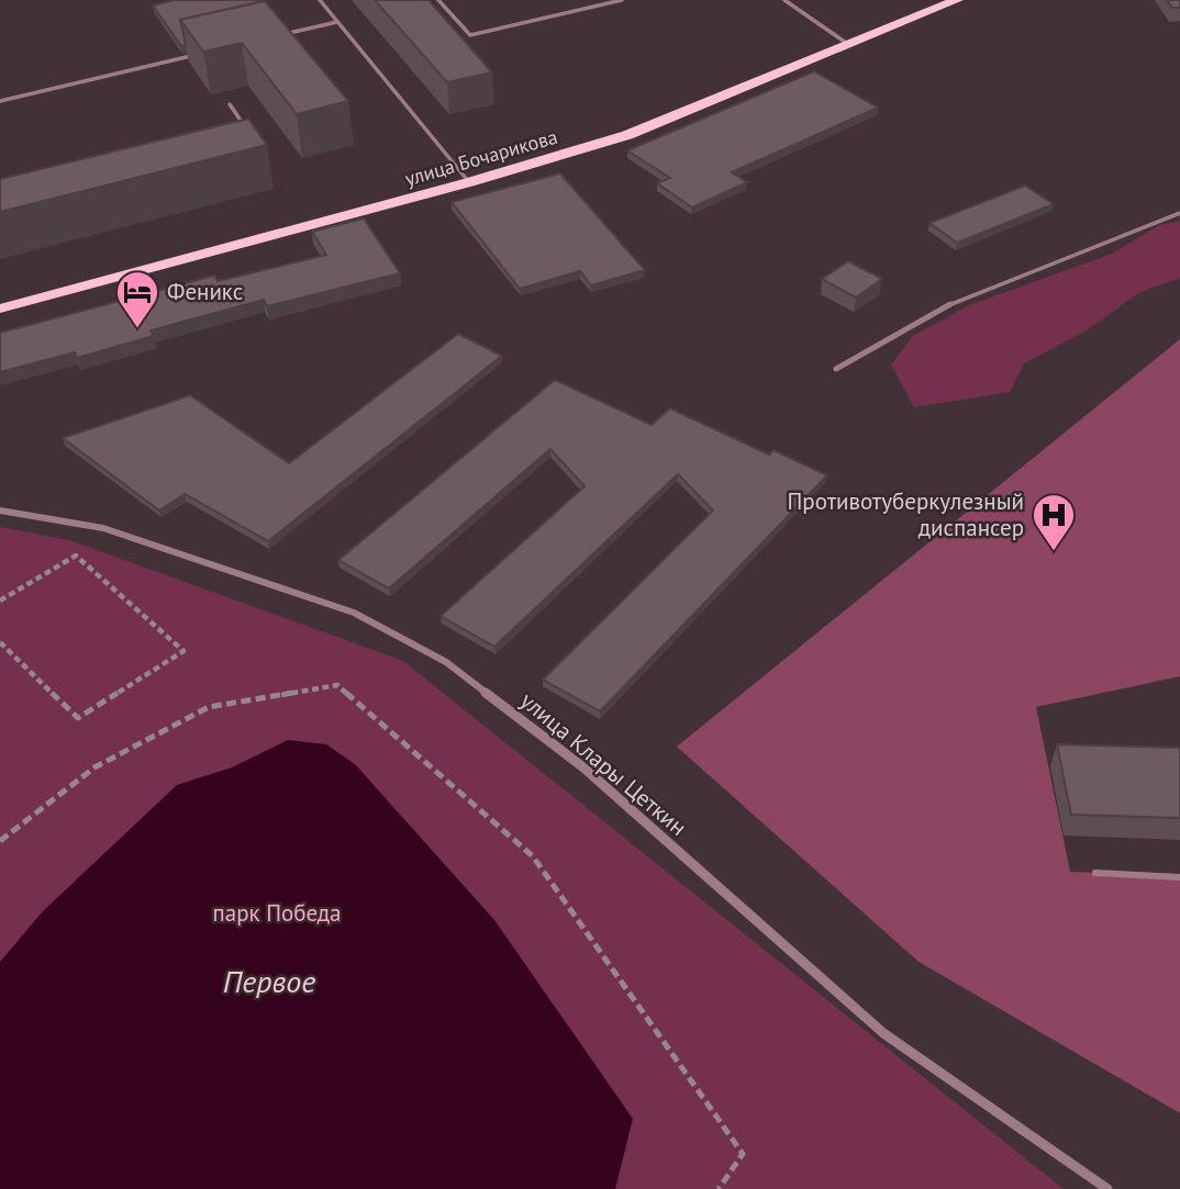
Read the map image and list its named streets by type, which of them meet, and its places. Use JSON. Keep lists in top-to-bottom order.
{
  "streets": {
    "main road": ["улица Бочарикова"],
    "street": ["улица Клары Цеткин"]
  },
  "water": ["Первое"],
  "parks": ["парк Победa"],
  "places": {
    "hotel": ["Феникс"],
    "hospital": ["Противотуберкулезный диспансер"]
  }
}
